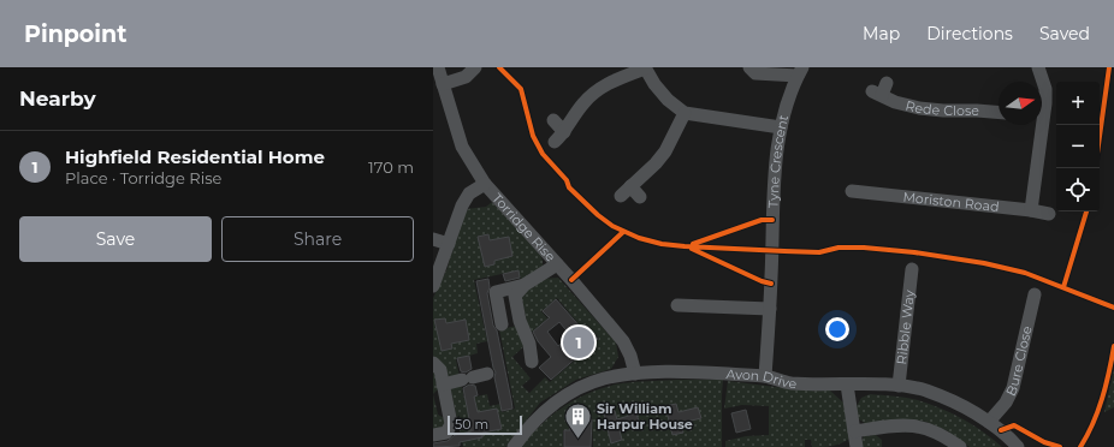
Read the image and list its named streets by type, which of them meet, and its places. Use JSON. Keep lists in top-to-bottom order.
{
  "streets": {
    "street": [
      "Rede Close",
      "Tyne Crescent",
      "Moriston Road",
      "Torridge Rise",
      "Ribble Way",
      "Bure Close",
      "Avon Drive"
    ]
  },
  "crossings": [
    ["Tyne Crescent", "Avon Drive"],
    ["Torridge Rise", "Avon Drive"],
    ["Ribble Way", "Avon Drive"],
    ["Bure Close", "Avon Drive"]
  ],
  "places": {
    "building": ["Sir William Harpur House"]
  },
  "scale_bar": "50 m",
  "north": "right",
  "page": {
    "header": "Pinpoint",
    "nav": ["Map", "Directions", "Saved"],
    "heading": "Nearby",
    "map_buttons": ["+", "−"],
    "list": [
      {
        "mark": "1",
        "name": "Highfield Residential Home",
        "note": "Place · Torridge Rise",
        "value": "170 m"
      }
    ],
    "buttons": ["Save", "Share"],
    "pins": "1",
    "scale": "50 m"
  }
}
